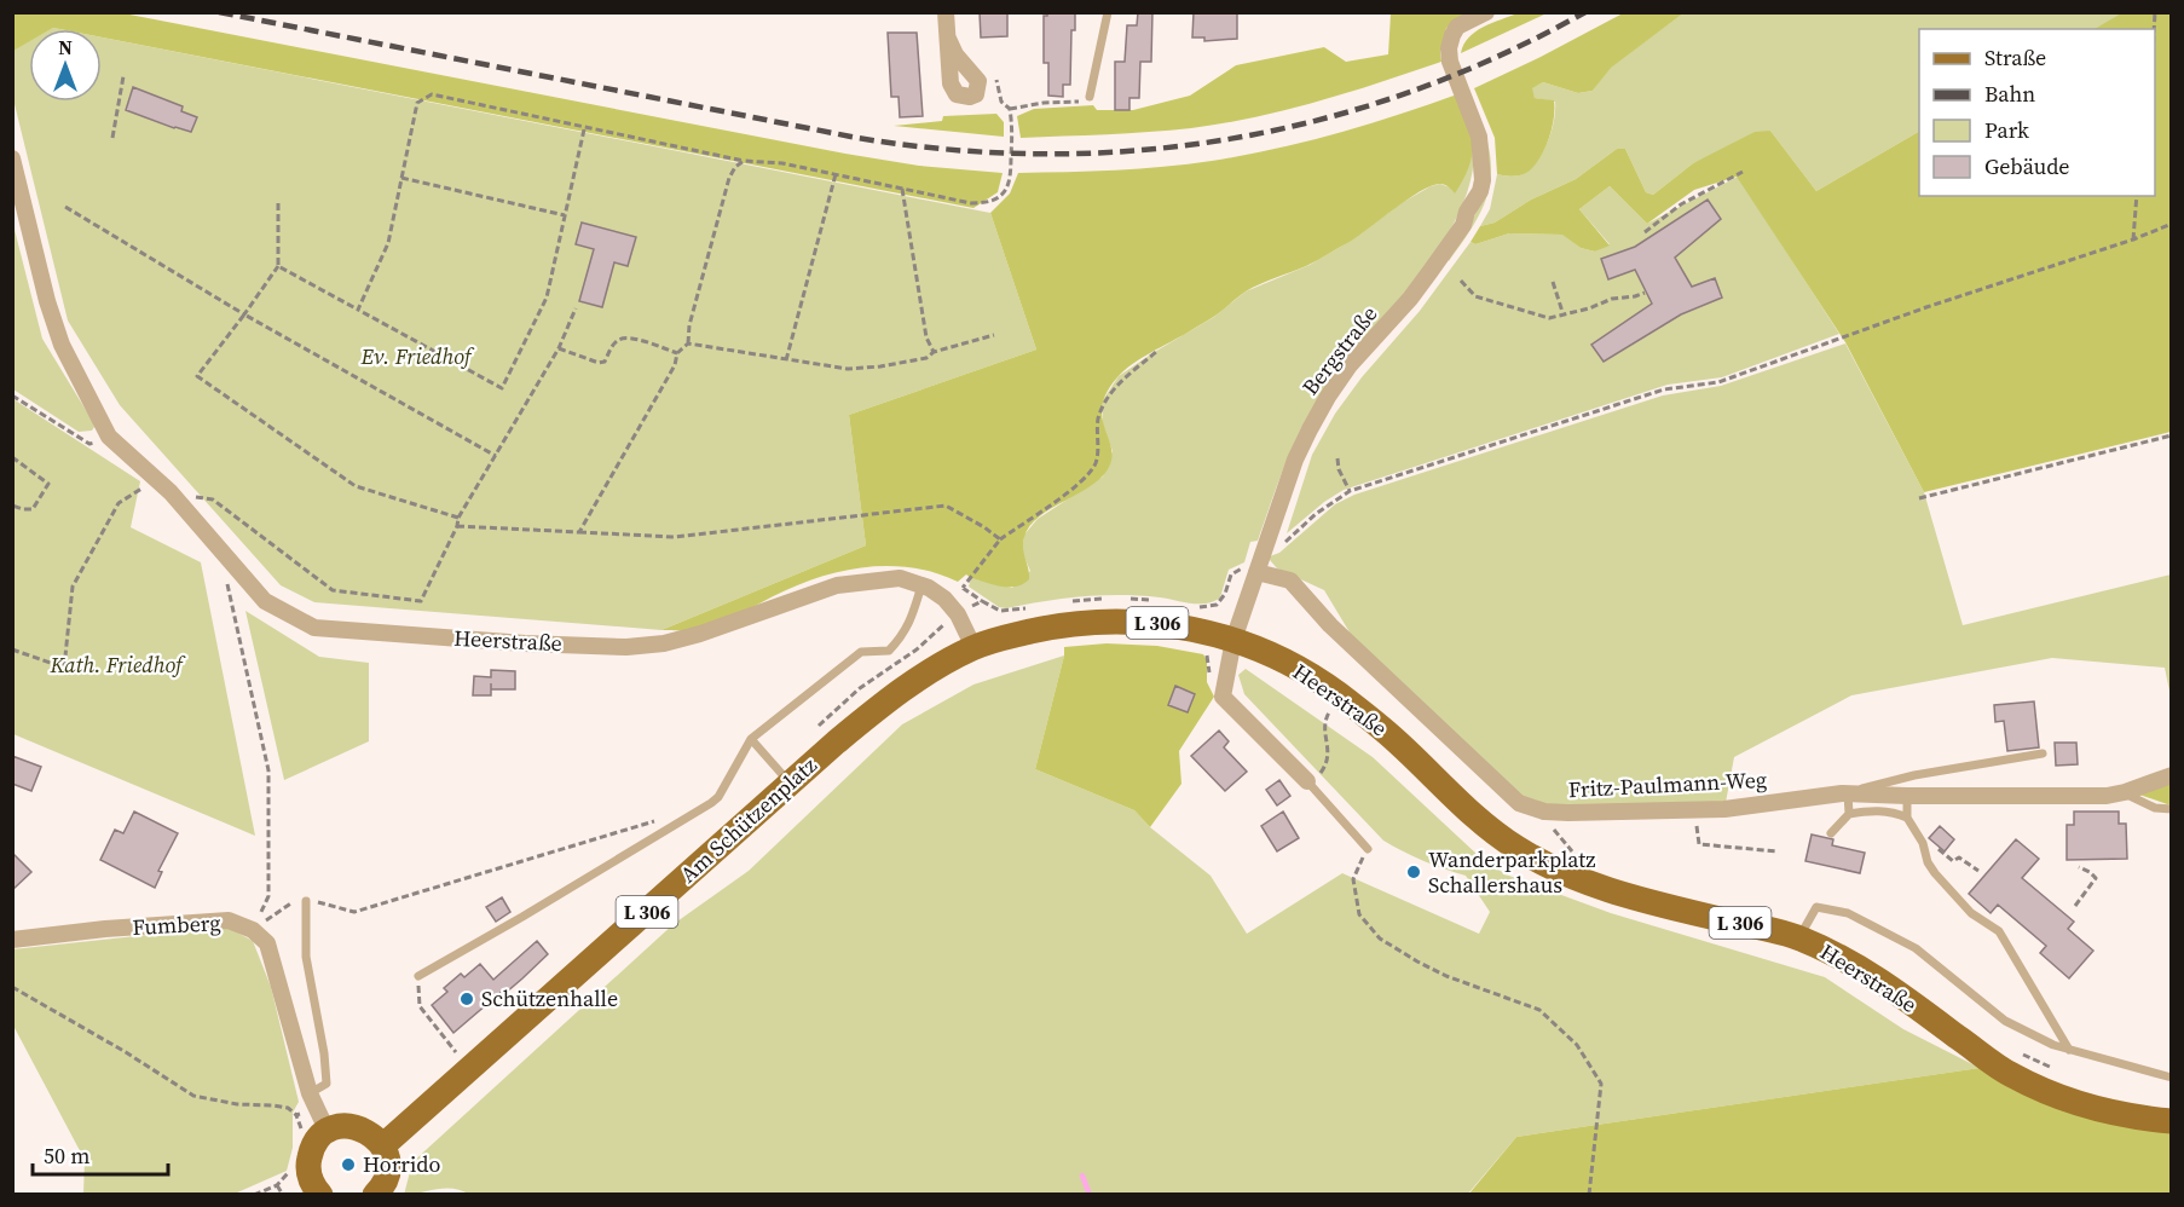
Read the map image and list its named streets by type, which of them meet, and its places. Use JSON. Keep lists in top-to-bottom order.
{
  "streets": {
    "main road": ["L 306", "Heerstraße", "Am Schützenplatz"],
    "street": ["Bergstraße", "Fritz-Paulmann-Weg", "Fumberg"]
  },
  "crossings": [
    ["Bergstraße", "Heerstraße"],
    ["Bergstraße", "Fritz-Paulmann-Weg"],
    ["Heerstraße", "Am Schützenplatz"]
  ],
  "parks": ["Ev. Friedhof", "Kath. Friedhof"],
  "places": ["Wanderparkplatz Schallershaus", "Schützenhalle", "Horrido"],
  "legend": [
    "Straße",
    "Bahn",
    "Park",
    "Gebäude"
  ],
  "scale_bar": "50 m",
  "north": "top"
}
